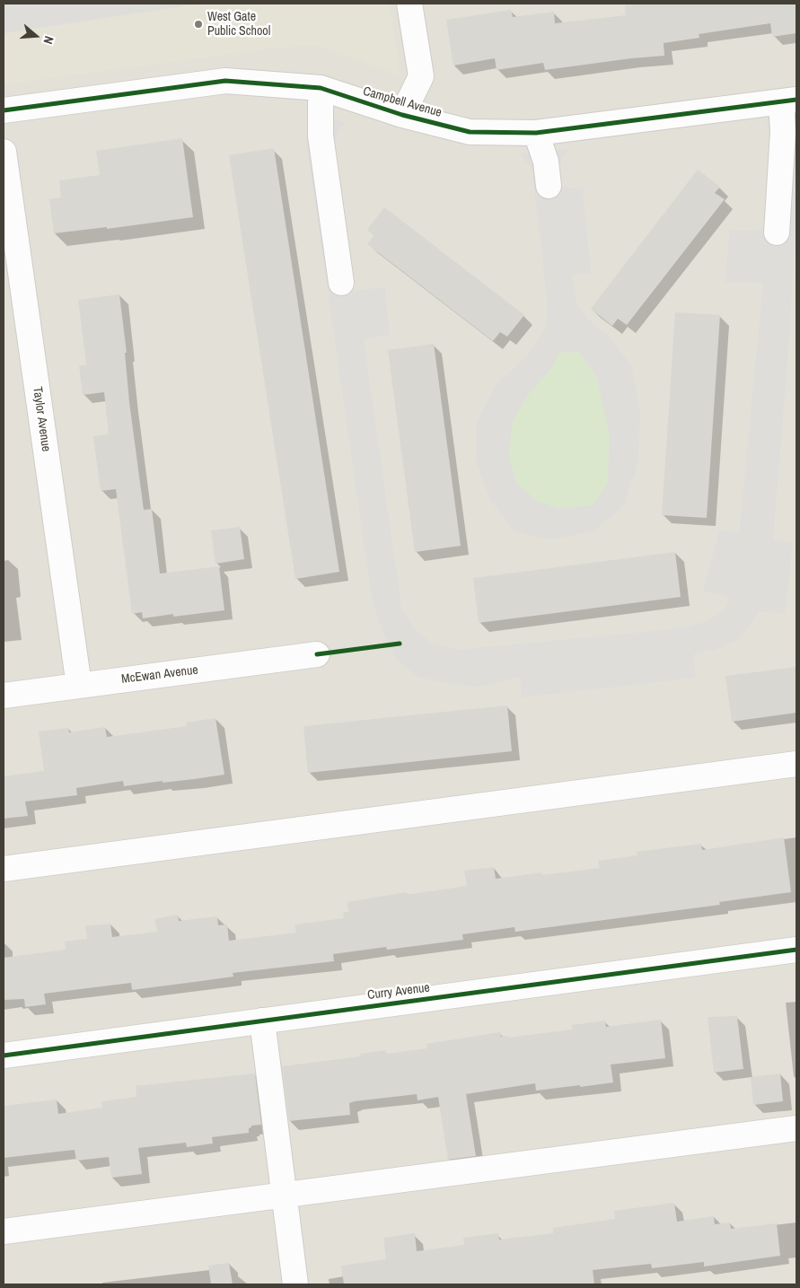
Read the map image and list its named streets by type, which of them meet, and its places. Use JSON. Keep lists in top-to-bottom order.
{
  "streets": {
    "street": [
      "Campbell Avenue",
      "Taylor Avenue",
      "McEwan Avenue",
      "Curry Avenue"
    ]
  },
  "crossings": [
    ["Taylor Avenue", "McEwan Avenue"]
  ],
  "places": ["West Gate Public School"],
  "north": "right"
}
